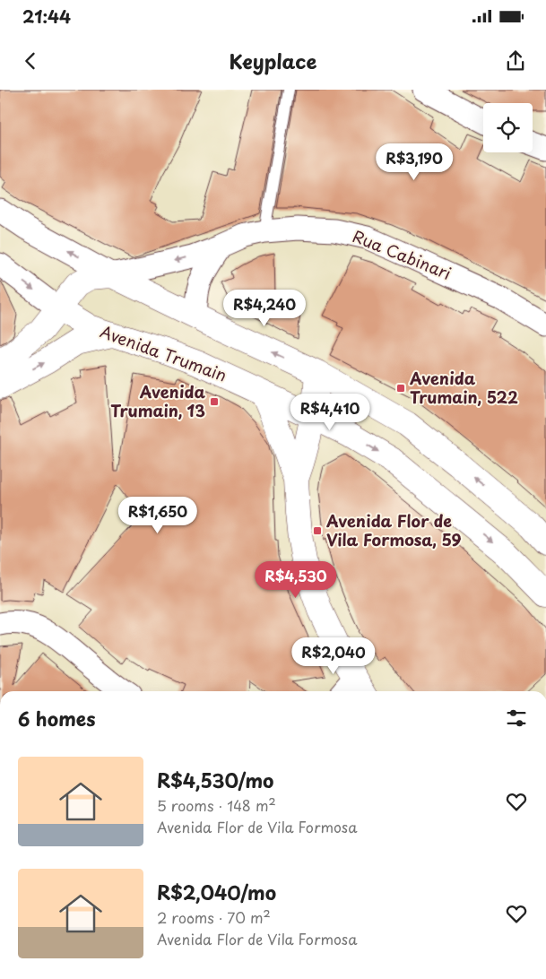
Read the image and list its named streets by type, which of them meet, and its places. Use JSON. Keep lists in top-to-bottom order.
{
  "streets": {
    "main road": ["Avenida Trumain"],
    "street": ["Rua Cabinari"]
  },
  "one_way": ["Avenida Trumain"],
  "places": {
    "transit": ["Avenida Trumain, 522", "Avenida Trumain, 13", "Avenida Flor de Vila Formosa, 59"]
  },
  "page": {
    "status": "21:44",
    "header": "Keyplace",
    "price": [
      "R$3,190",
      "R$4,240",
      "R$4,410",
      "R$1,650",
      "R$4,530",
      "R$2,040"
    ],
    "heading": "6 homes",
    "list": [
      {
        "name": "R$4,530/mo",
        "note": "5 rooms · 148 m² · Avenida Flor de Vila Formosa"
      },
      {
        "name": "R$2,040/mo",
        "note": "2 rooms · 70 m² · Avenida Flor de Vila Formosa"
      }
    ]
  }
}
